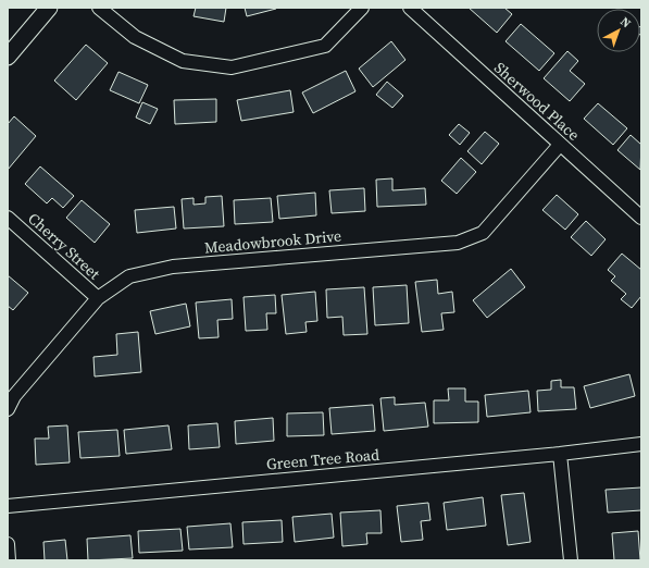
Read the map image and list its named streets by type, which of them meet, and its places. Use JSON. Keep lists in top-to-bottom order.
{
  "streets": {
    "street": [
      "Sherwood Place",
      "Meadowbrook Drive",
      "Cherry Street",
      "Green Tree Road"
    ]
  },
  "crossings": [
    ["Sherwood Place", "Meadowbrook Drive"],
    ["Meadowbrook Drive", "Cherry Street"]
  ],
  "north": "top right"
}
